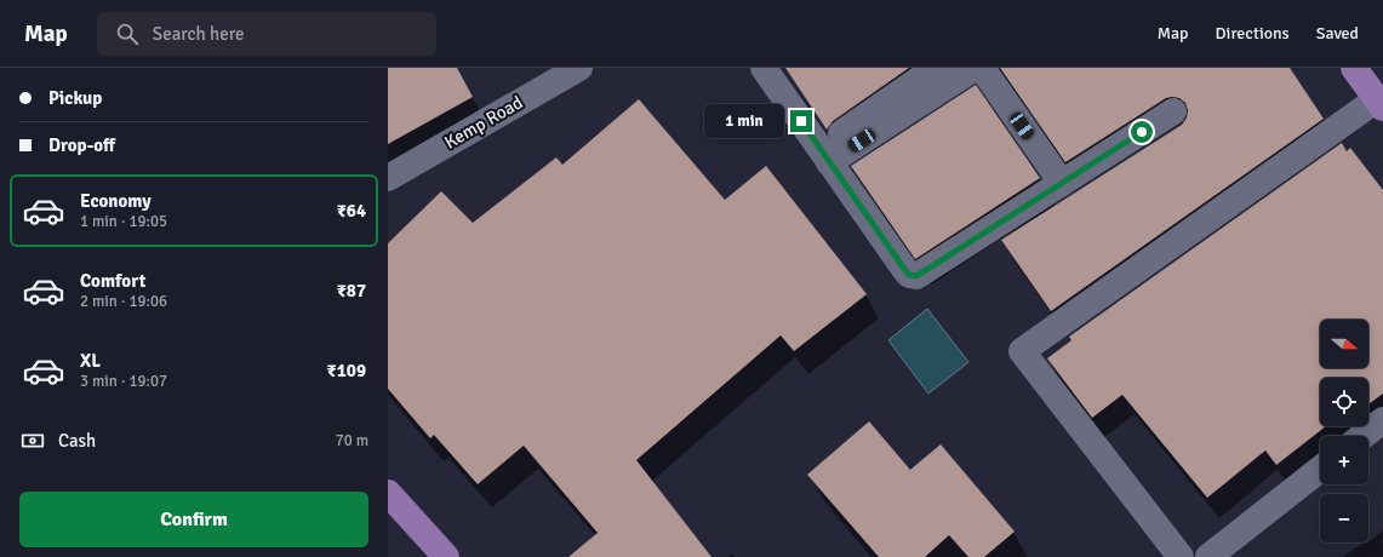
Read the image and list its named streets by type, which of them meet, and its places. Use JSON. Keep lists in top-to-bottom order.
{
  "streets": {
    "street": ["Kemp Road"]
  },
  "north": "right",
  "page": {
    "header": "Map",
    "search": "Search here",
    "nav": ["Map", "Directions", "Saved"],
    "banner": ["Pickup", "Drop-off"],
    "bubble": "1 min",
    "list": [
      {
        "name": "Economy",
        "note": "1 min · 19:05",
        "value": "₹64"
      },
      {
        "name": "Comfort",
        "note": "2 min · 19:06",
        "value": "₹87"
      },
      {
        "name": "XL",
        "note": "3 min · 19:07",
        "value": "₹109"
      }
    ],
    "map_buttons": ["+", "−"],
    "pay": ["Cash", "70 m"],
    "buttons": "Confirm"
  }
}
